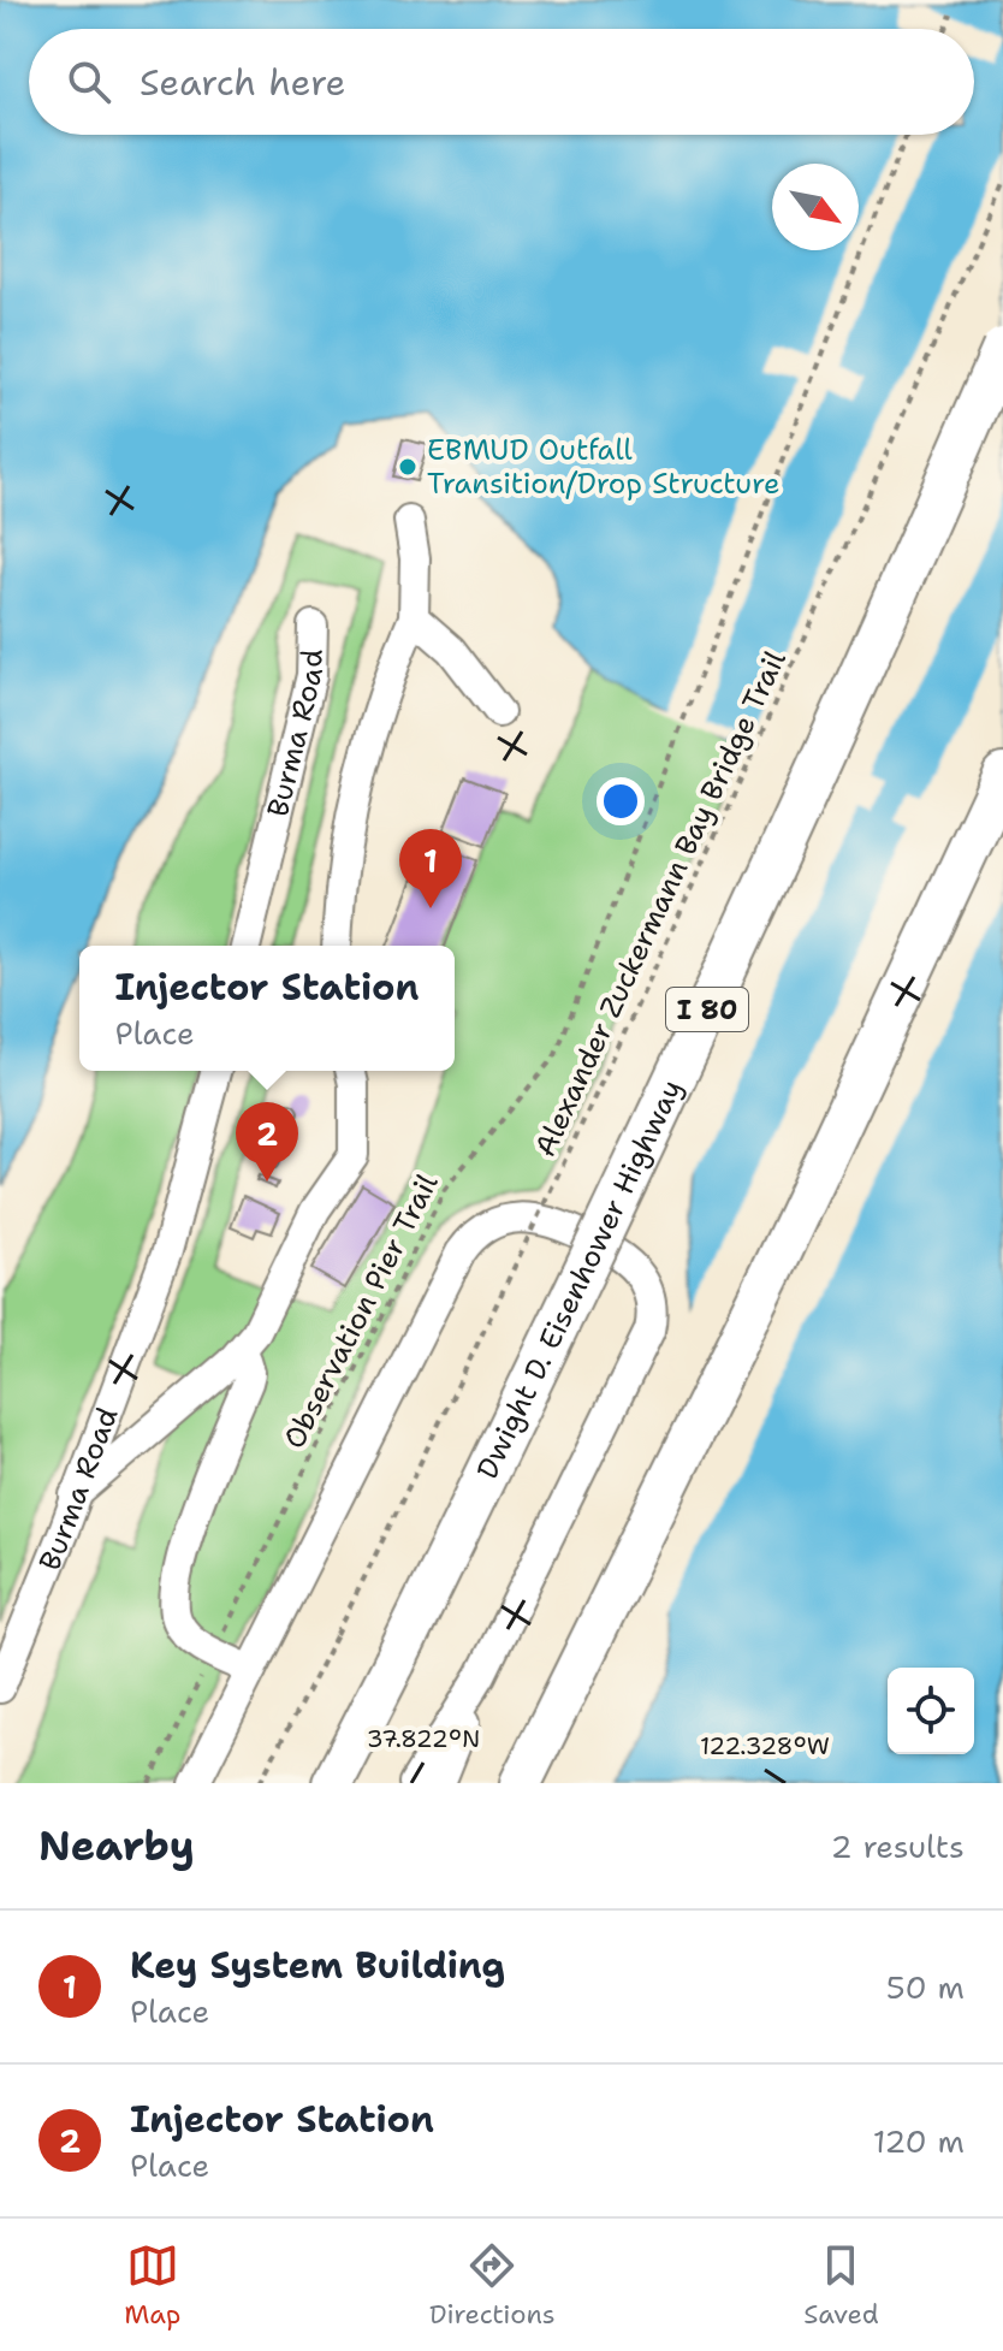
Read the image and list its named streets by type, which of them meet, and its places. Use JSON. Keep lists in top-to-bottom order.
{
  "streets": {
    "highway": ["I 80", "Dwight D. Eisenhower Highway"],
    "lane": ["Burma Road"],
    "path": ["Alexander Zuckermann Bay Bridge Trail", "Observation Pier Trail"]
  },
  "places": ["EBMUD Outfall Transition/Drop Structure"],
  "north": "bottom right",
  "page": {
    "search": "Search here",
    "pins": ["1", "2"],
    "popup": ["Injector Station", "Place"],
    "heading": ["Nearby", "2 results"],
    "list": [
      {
        "mark": "1",
        "name": "Key System Building",
        "note": "Place",
        "value": "50 m"
      },
      {
        "mark": "2",
        "name": "Injector Station",
        "note": "Place",
        "value": "120 m"
      }
    ],
    "nav": ["Map", "Directions", "Saved"]
  },
  "coordinates": ["37.822°N", "122.328°W"]
}
